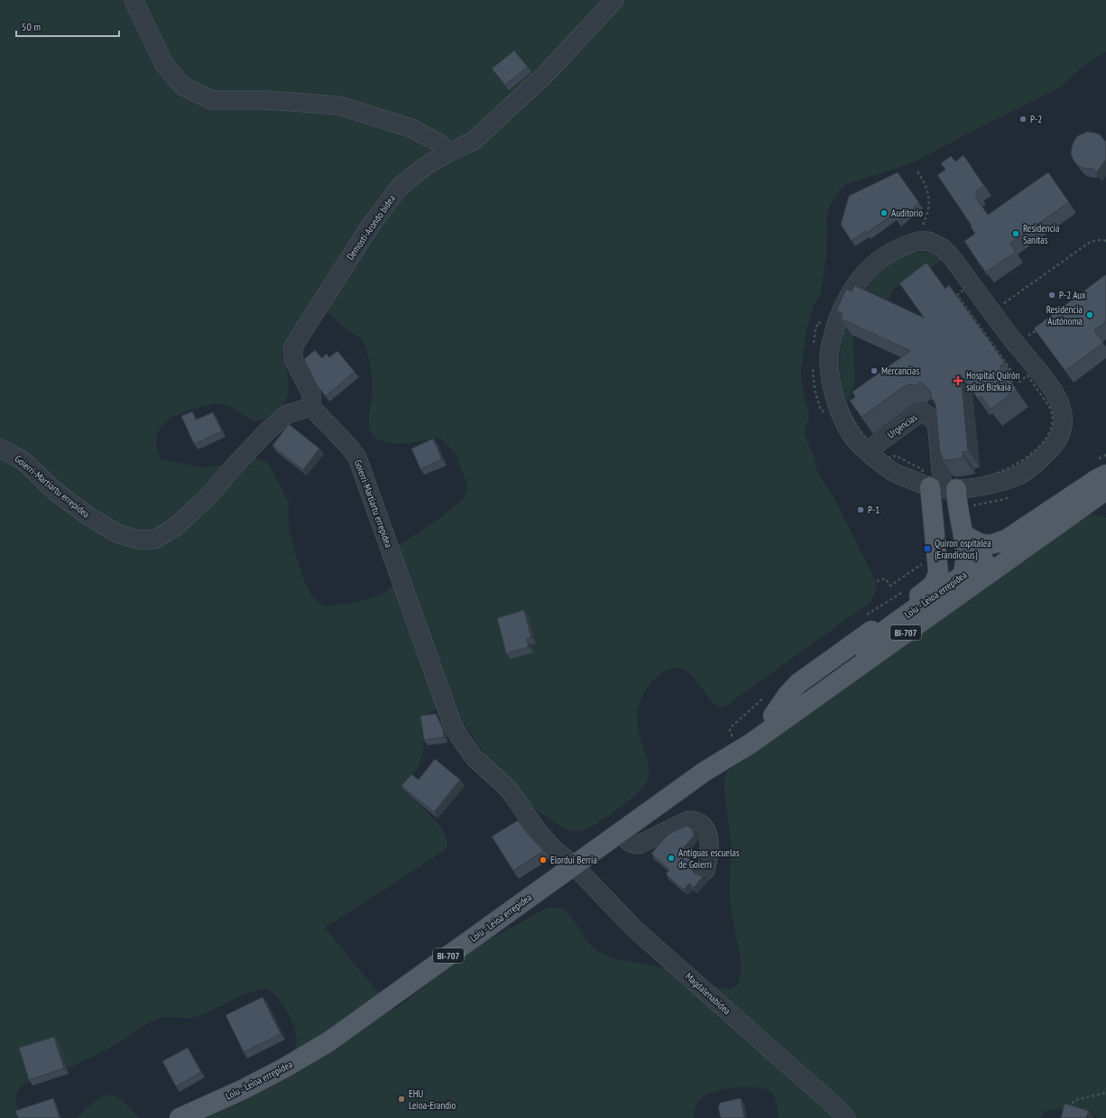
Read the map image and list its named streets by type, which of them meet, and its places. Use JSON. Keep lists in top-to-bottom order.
{
  "streets": {
    "main road": ["Loiu - Leioa errepidea", "BI-707"],
    "street": [
      "Demosti-Arondo bidea",
      "Urgencias",
      "Goierri-Martiartu errepidea",
      "Magdalenabidea"
    ]
  },
  "crossings": [
    ["Demosti-Arondo bidea", "Goierri-Martiartu errepidea"],
    ["Goierri-Martiartu errepidea", "Loiu - Leioa errepidea"],
    ["Goierri-Martiartu errepidea", "Magdalenabidea"],
    ["Loiu - Leioa errepidea", "Magdalenabidea"]
  ],
  "places": {
    "other": [
      "P-2",
      "Auditorio",
      "Residencia Sanitas",
      "P-2 Aux",
      "Residencia Autónoma",
      "Mercancias",
      "P-1",
      "Antiguas escuelas de Goierri",
      "Elordui Berria",
      "EHU Leioa-Erandio"
    ],
    "health": ["Hospital Quirón salud Bizkaia"],
    "transit": ["Quiron ospitalea (Erandiobus)"]
  },
  "scale_bar": "50 m"
}
